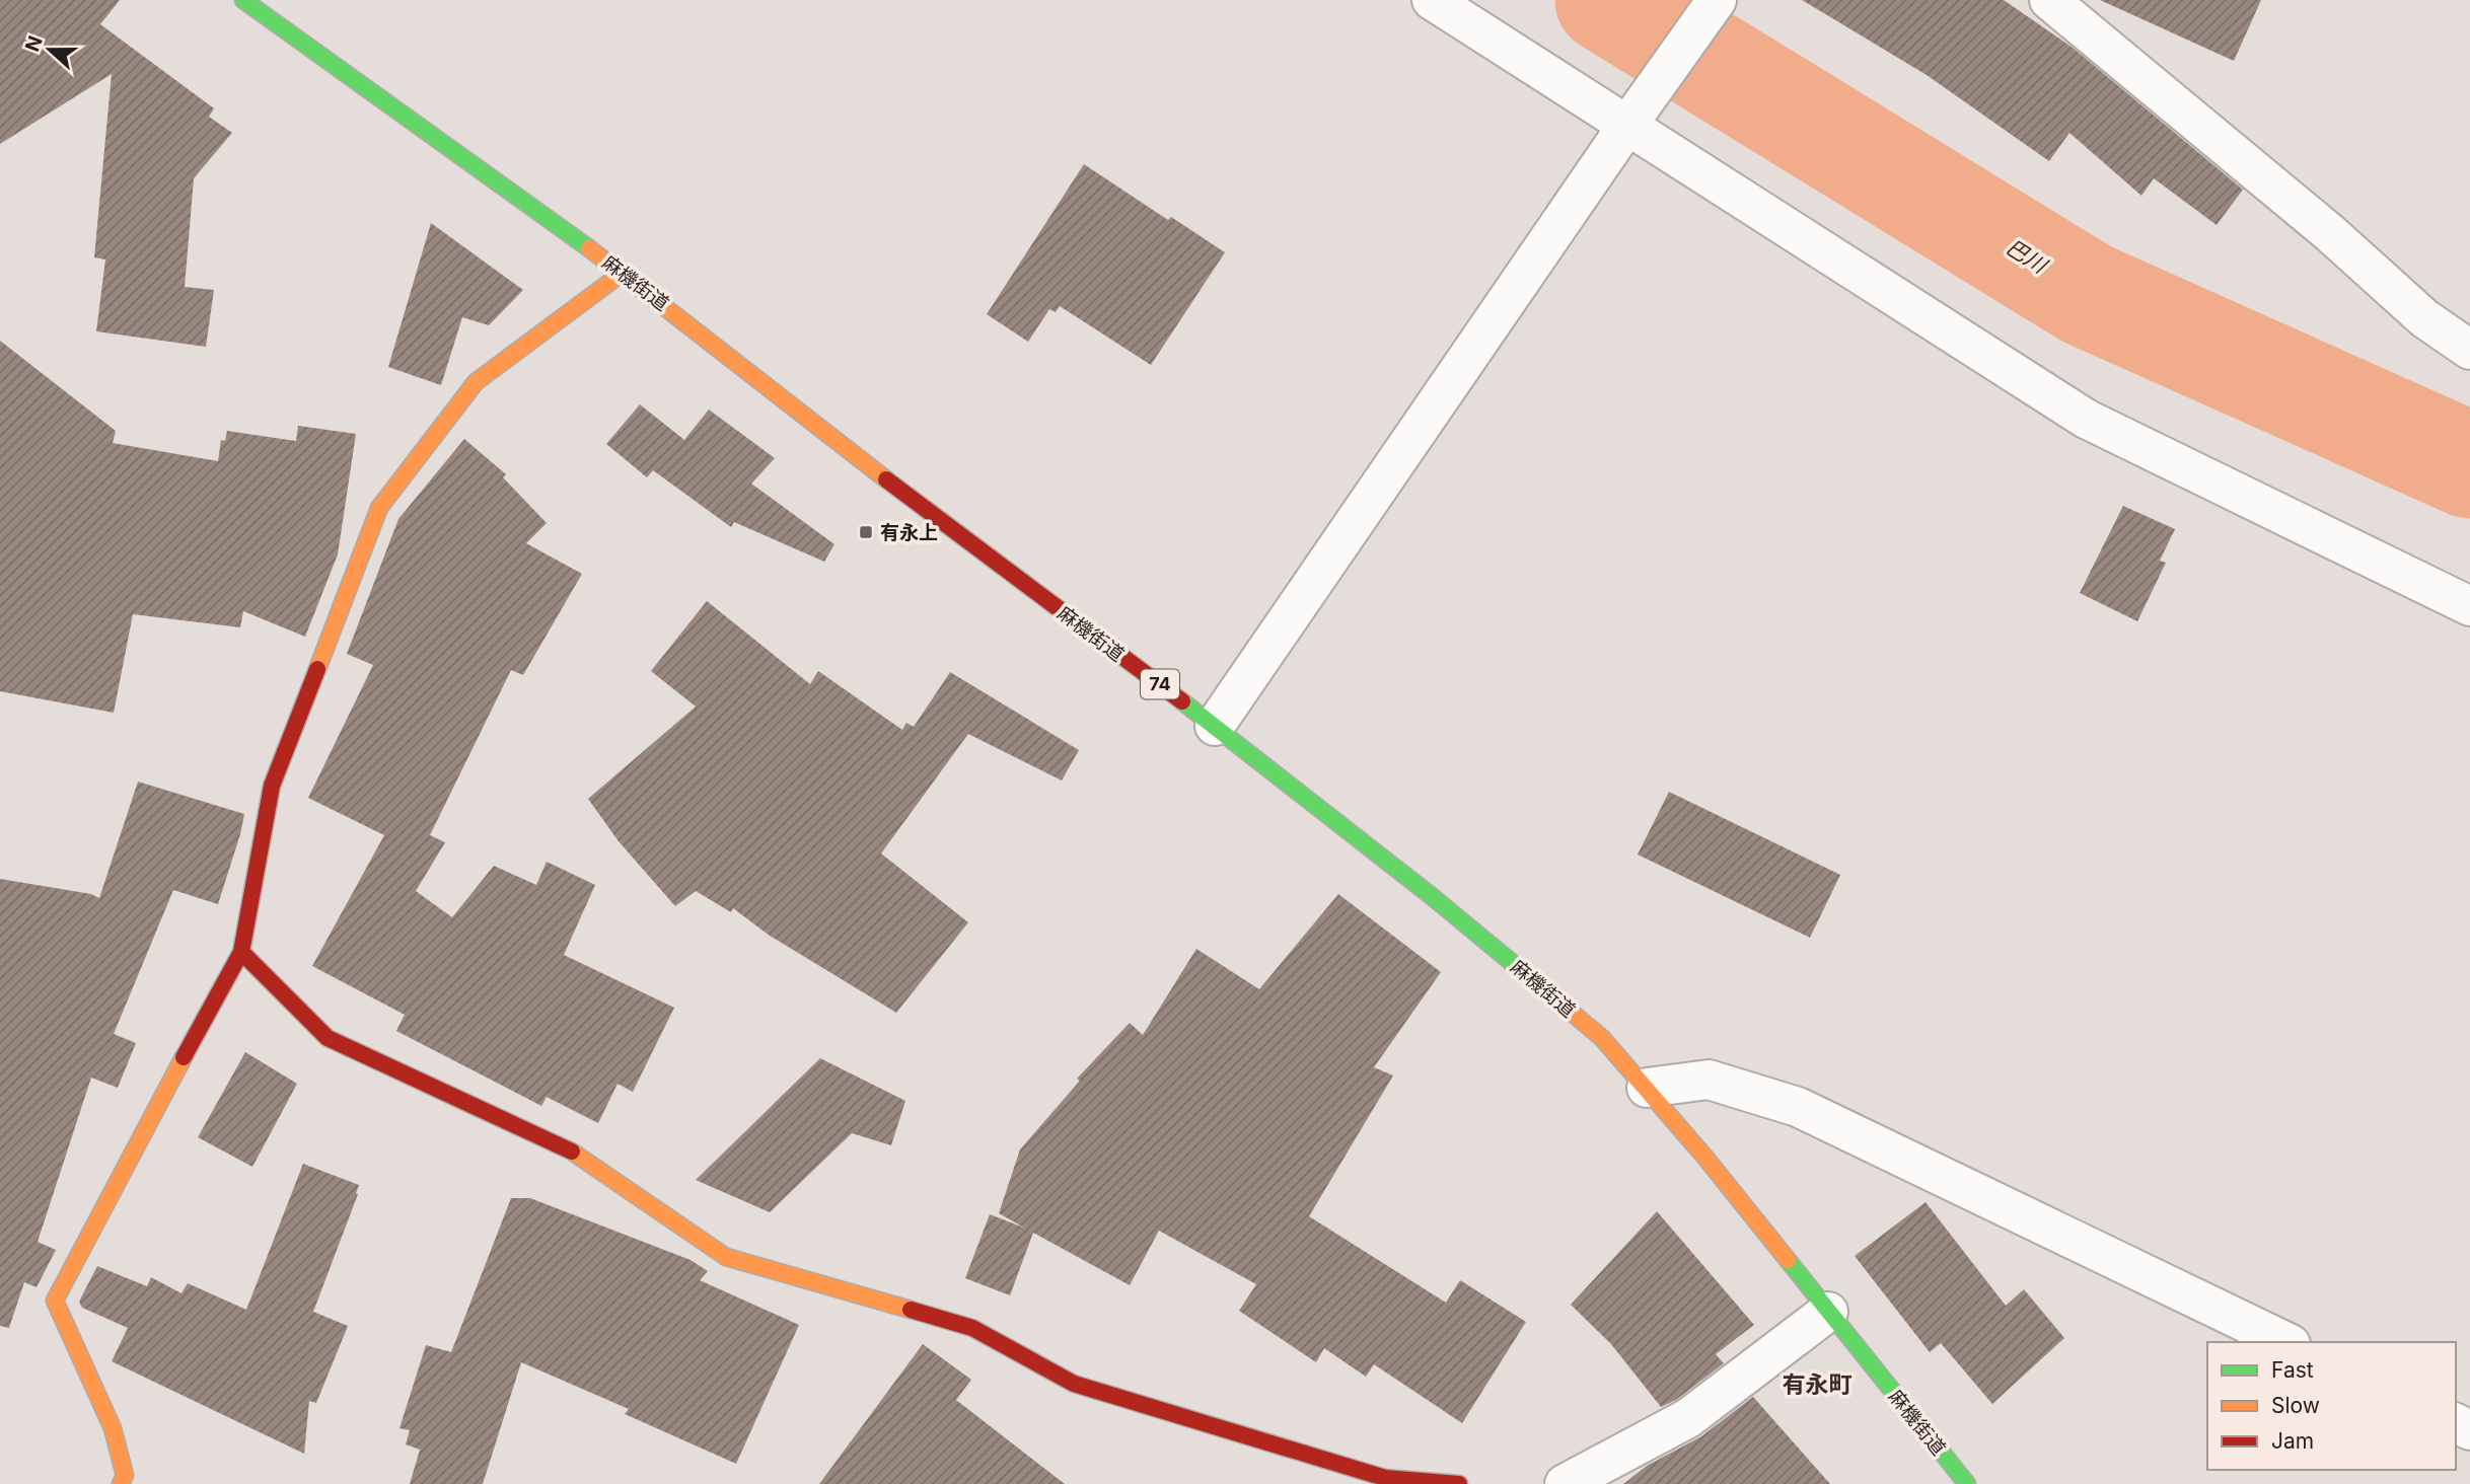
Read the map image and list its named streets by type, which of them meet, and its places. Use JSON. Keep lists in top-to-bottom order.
{
  "streets": {
    "street": ["麻機街道", "74"]
  },
  "districts": ["有永町"],
  "water": ["巴川"],
  "places": {
    "transit": ["有永上"]
  },
  "legend": ["Fast", "Slow", "Jam"],
  "north": "left"
}
